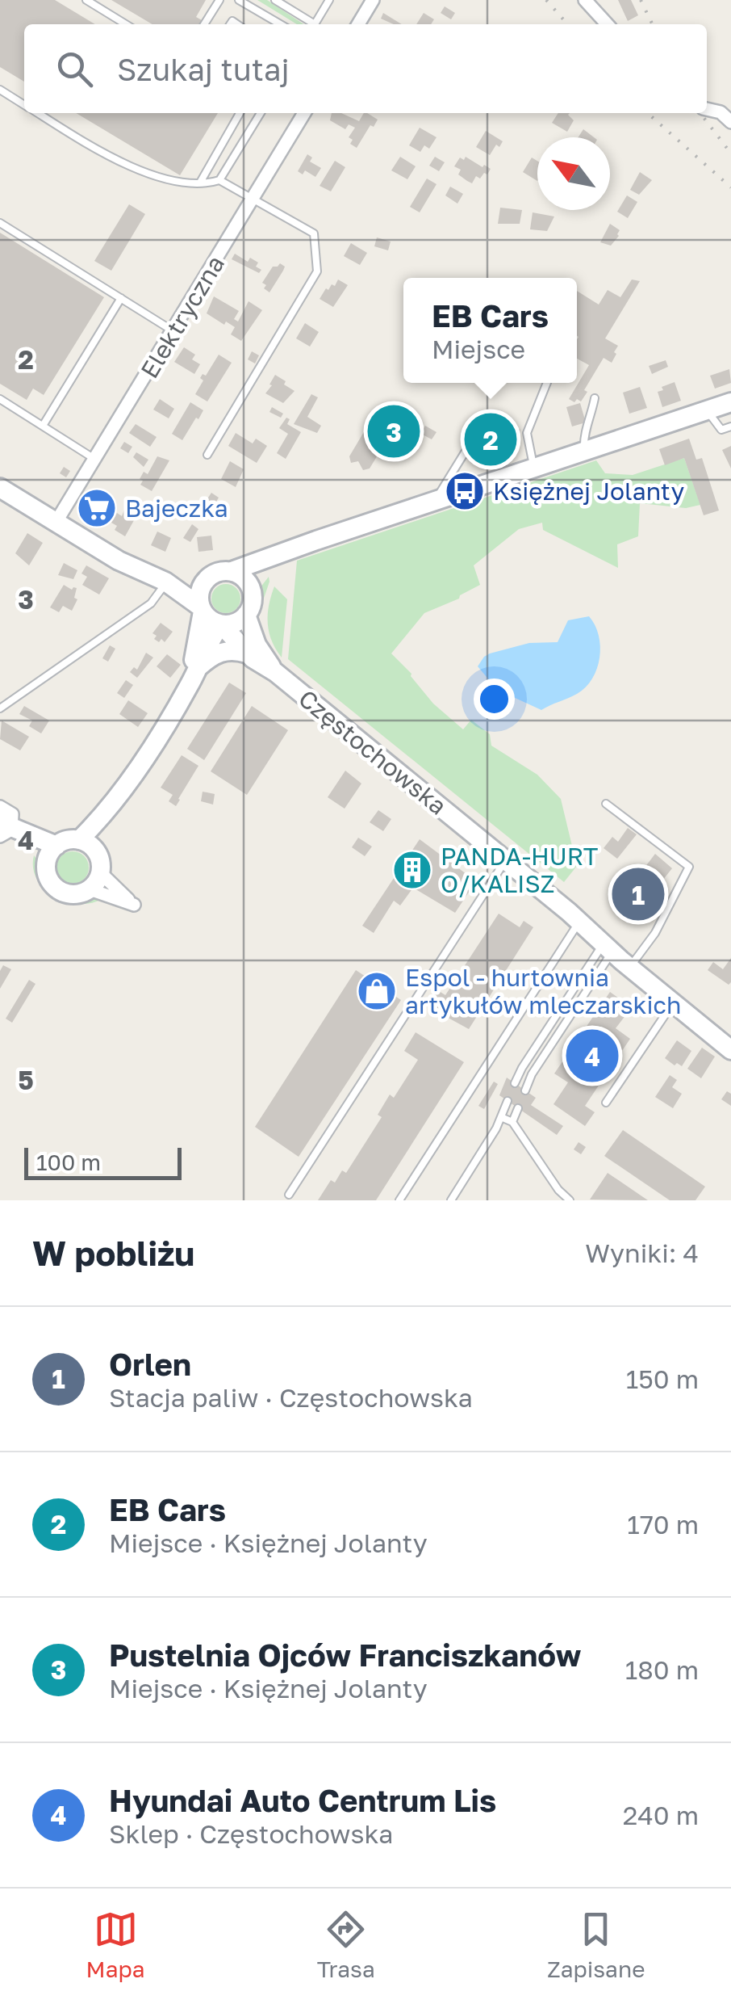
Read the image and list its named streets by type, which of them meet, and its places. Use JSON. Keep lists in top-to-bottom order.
{
  "streets": {
    "street": ["Elektryczna", "Częstochowska"]
  },
  "places": {
    "bus stop": ["Księżnej Jolanty"],
    "supermarket": ["Bajeczka"],
    "building": ["PANDA-HURT O/KALISZ"],
    "shop": ["Espol - hurtownia artykułów mleczarskich"]
  },
  "scale_bar": "100 m",
  "north": "top left",
  "page": {
    "search": "Szukaj tutaj",
    "popup": ["EB Cars", "Miejsce"],
    "pins": [
      "3",
      "2",
      "1",
      "4"
    ],
    "scale": "100 m",
    "heading": ["W pobliżu", "Wyniki: 4"],
    "list": [
      {
        "mark": "1",
        "name": "Orlen",
        "note": "Stacja paliw · Częstochowska",
        "value": "150 m"
      },
      {
        "mark": "2",
        "name": "EB Cars",
        "note": "Miejsce · Księżnej Jolanty",
        "value": "170 m"
      },
      {
        "mark": "3",
        "name": "Pustelnia Ojców Franciszkanów",
        "note": "Miejsce · Księżnej Jolanty",
        "value": "180 m"
      },
      {
        "mark": "4",
        "name": "Hyundai Auto Centrum Lis",
        "note": "Sklep · Częstochowska",
        "value": "240 m"
      }
    ],
    "nav": ["Mapa", "Trasa", "Zapisane"]
  },
  "grid": {
    "rows": [
      "2",
      "3",
      "4",
      "5"
    ]
  }
}
